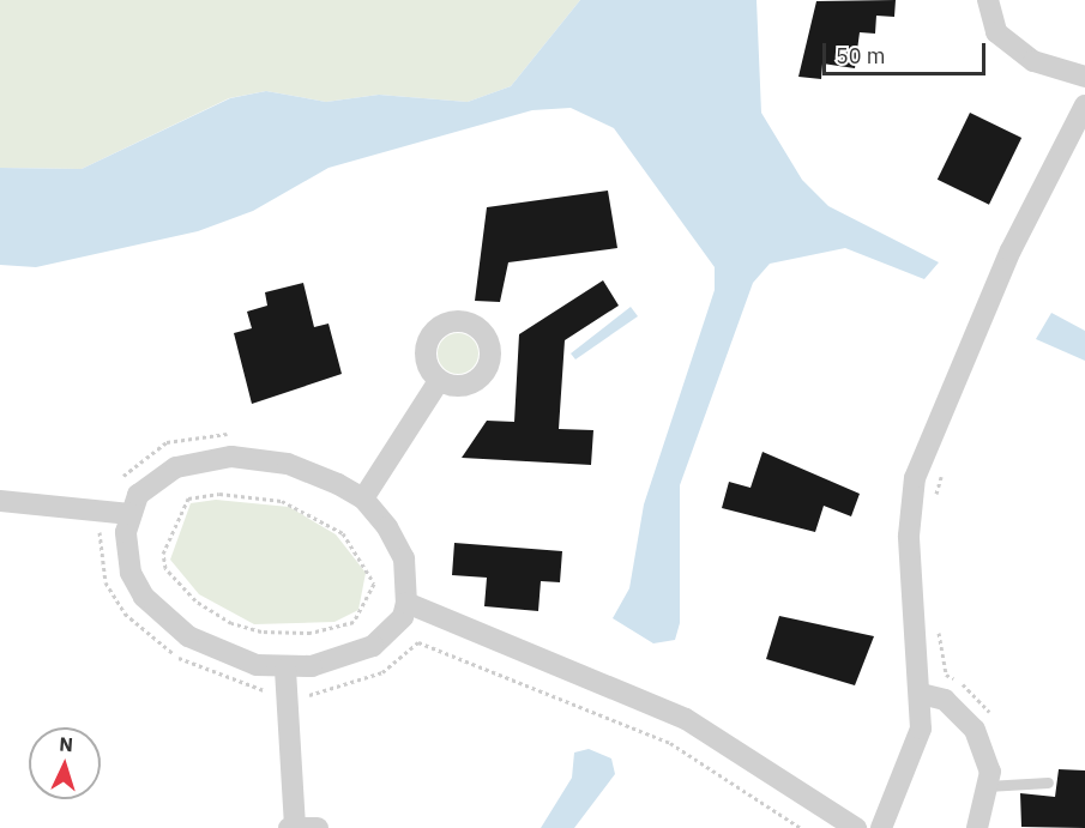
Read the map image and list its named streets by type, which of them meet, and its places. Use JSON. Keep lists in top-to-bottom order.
{
  "scale_bar": "50 m",
  "north": "top"
}
